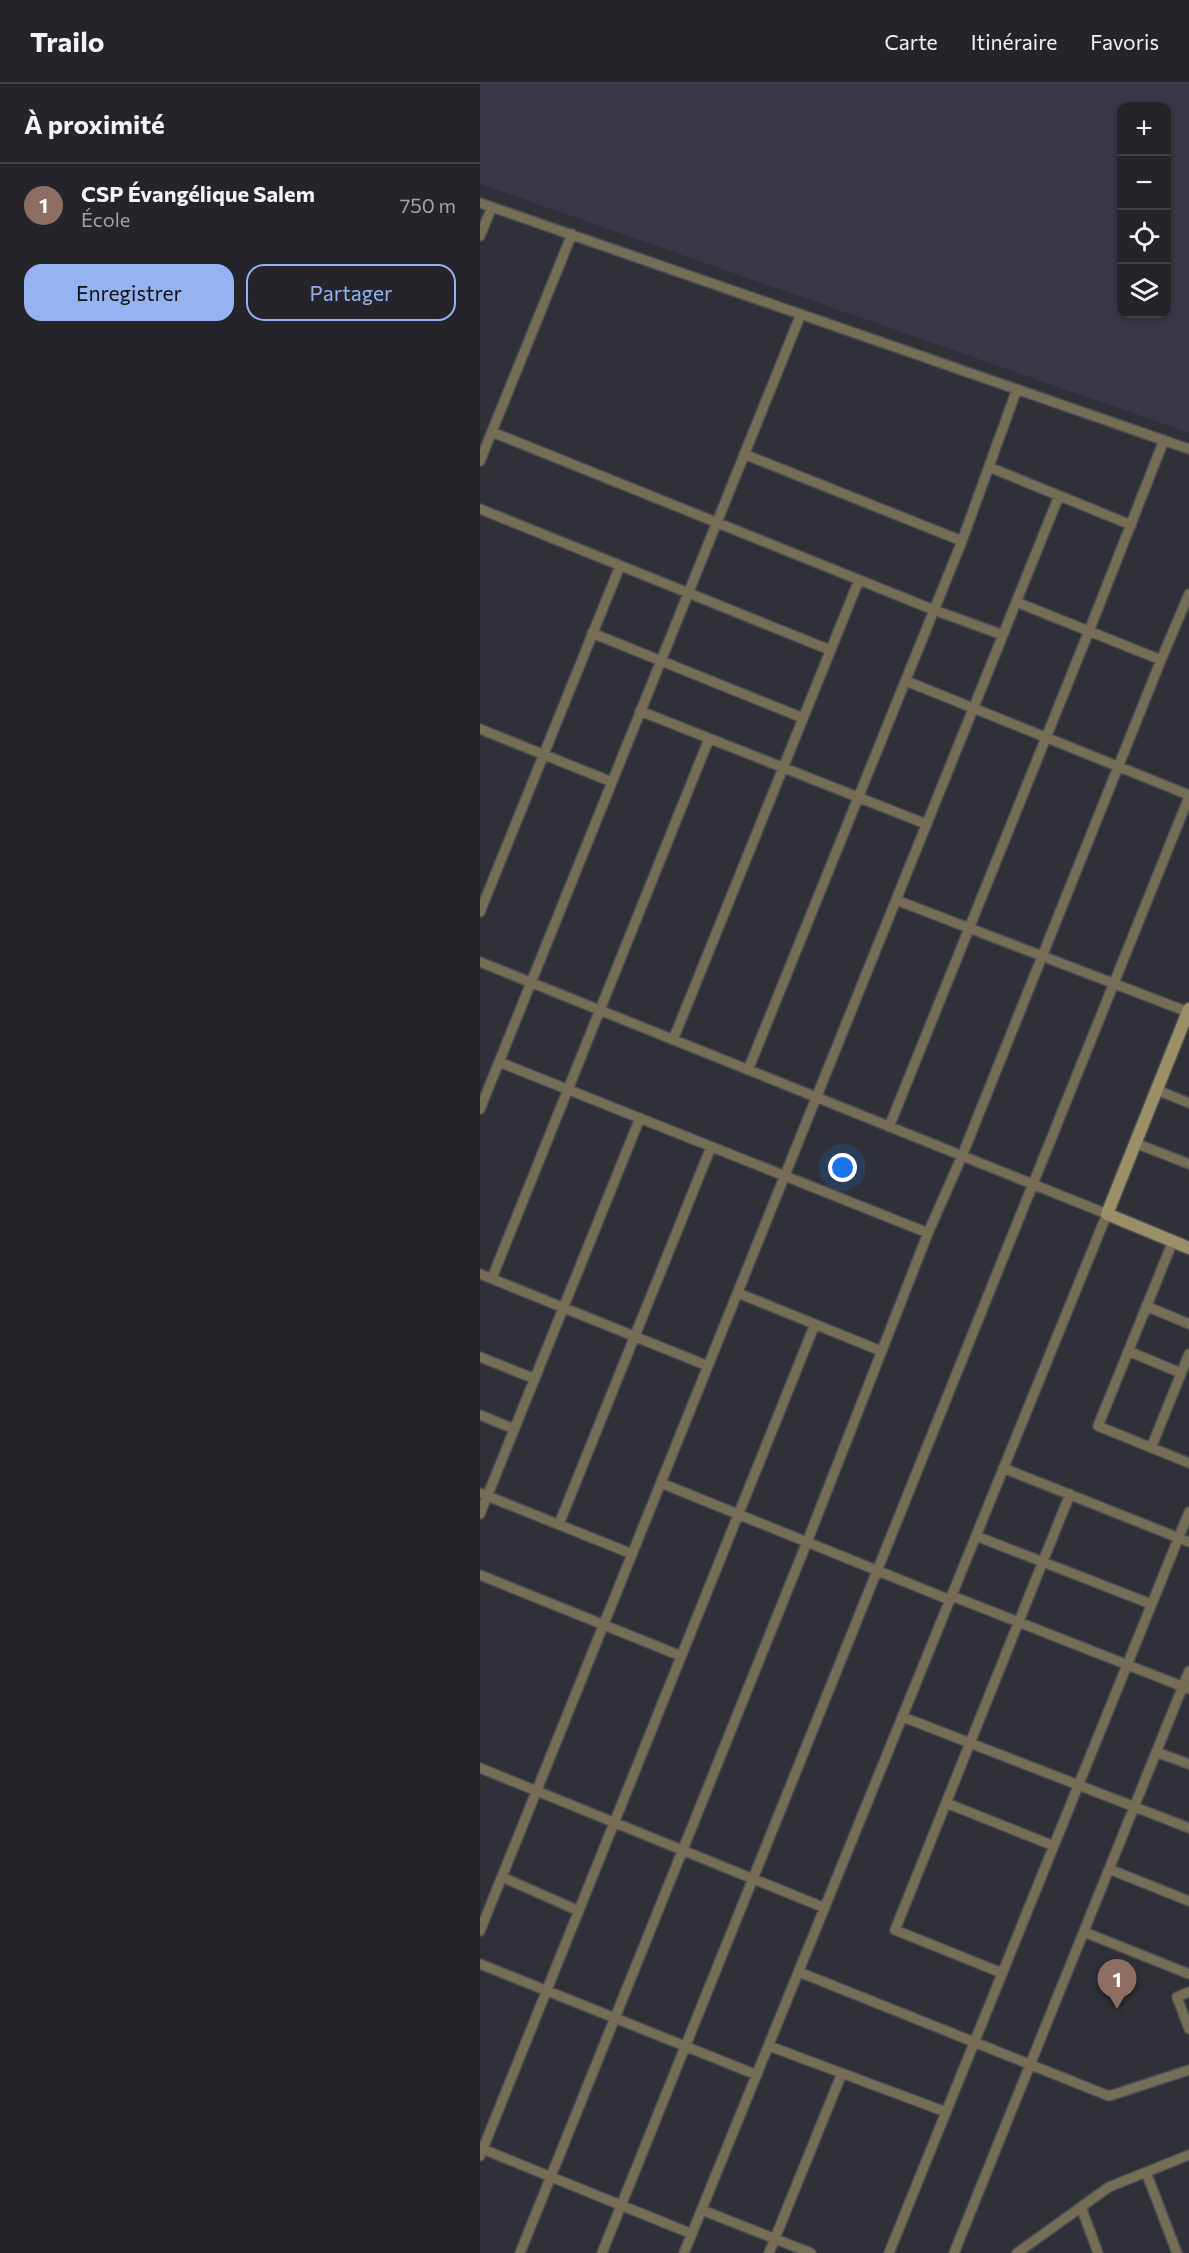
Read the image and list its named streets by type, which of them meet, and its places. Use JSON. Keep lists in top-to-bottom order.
{
  "page": {
    "header": "Trailo",
    "nav": ["Carte", "Itinéraire", "Favoris"],
    "heading": "À proximité",
    "map_buttons": ["+", "−"],
    "list": [
      {
        "mark": "1",
        "name": "CSP Évangélique Salem",
        "note": "École",
        "value": "750 m"
      }
    ],
    "buttons": ["Enregistrer", "Partager"],
    "pins": "1"
  }
}
